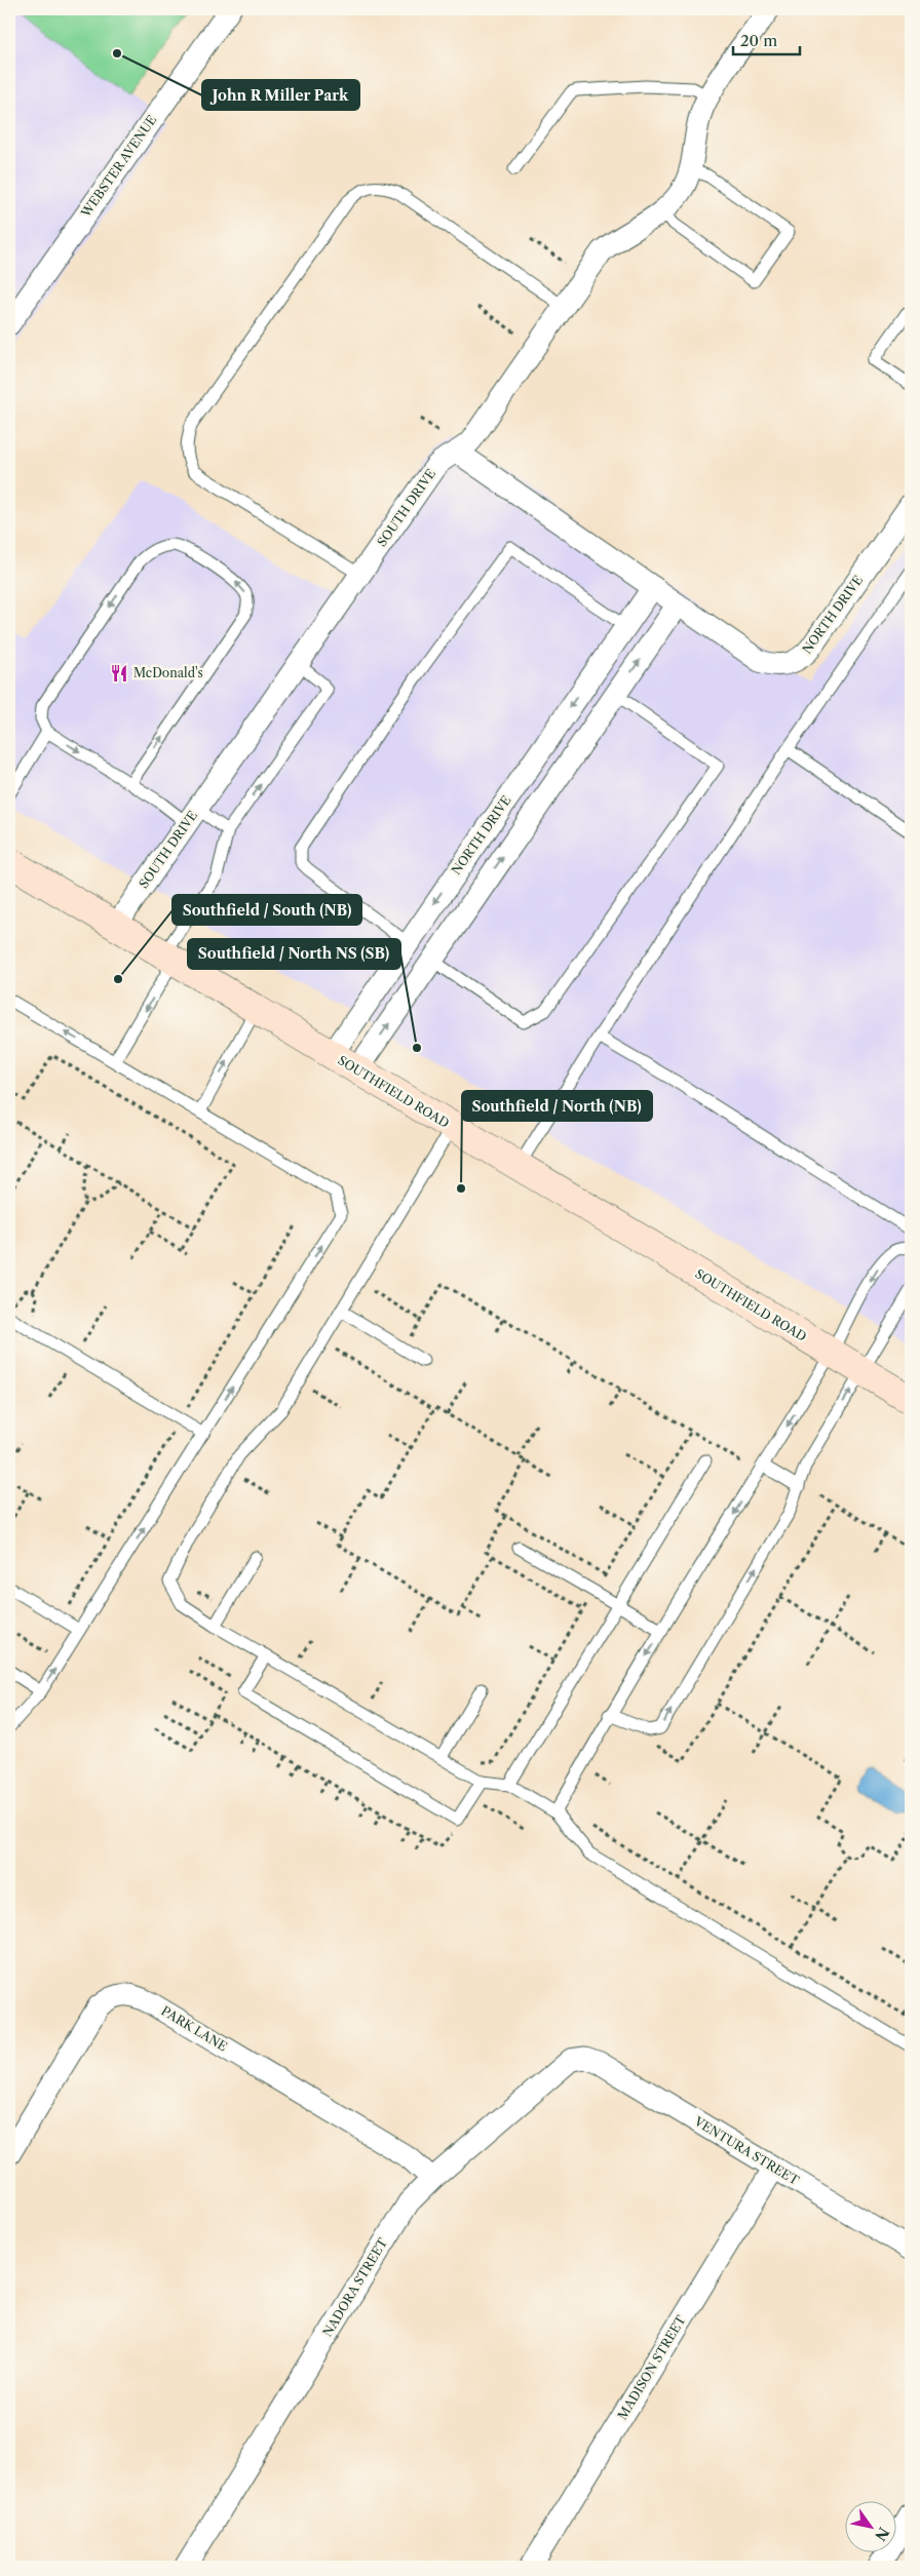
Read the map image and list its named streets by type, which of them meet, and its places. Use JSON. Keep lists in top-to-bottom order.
{
  "streets": {
    "main road": ["SOUTHFIELD ROAD"],
    "street": [
      "WEBSTER AVENUE",
      "SOUTH DRIVE",
      "NORTH DRIVE",
      "PARK LANE",
      "VENTURA STREET",
      "NADORA STREET",
      "MADISON STREET"
    ]
  },
  "crossings": [
    ["SOUTH DRIVE", "NORTH DRIVE"],
    ["SOUTH DRIVE", "SOUTHFIELD ROAD"],
    ["NORTH DRIVE", "SOUTHFIELD ROAD"],
    ["PARK LANE", "NADORA STREET"],
    ["VENTURA STREET", "NADORA STREET"],
    ["VENTURA STREET", "MADISON STREET"]
  ],
  "places": {
    "other": [
      "John R Miller Park",
      "Southfield / South (NB)",
      "Southfield / North NS (SB)",
      "Southfield / North (NB)"
    ],
    "restaurant": ["McDonald's"]
  },
  "scale_bar": "20 m",
  "north": "bottom right"
}
